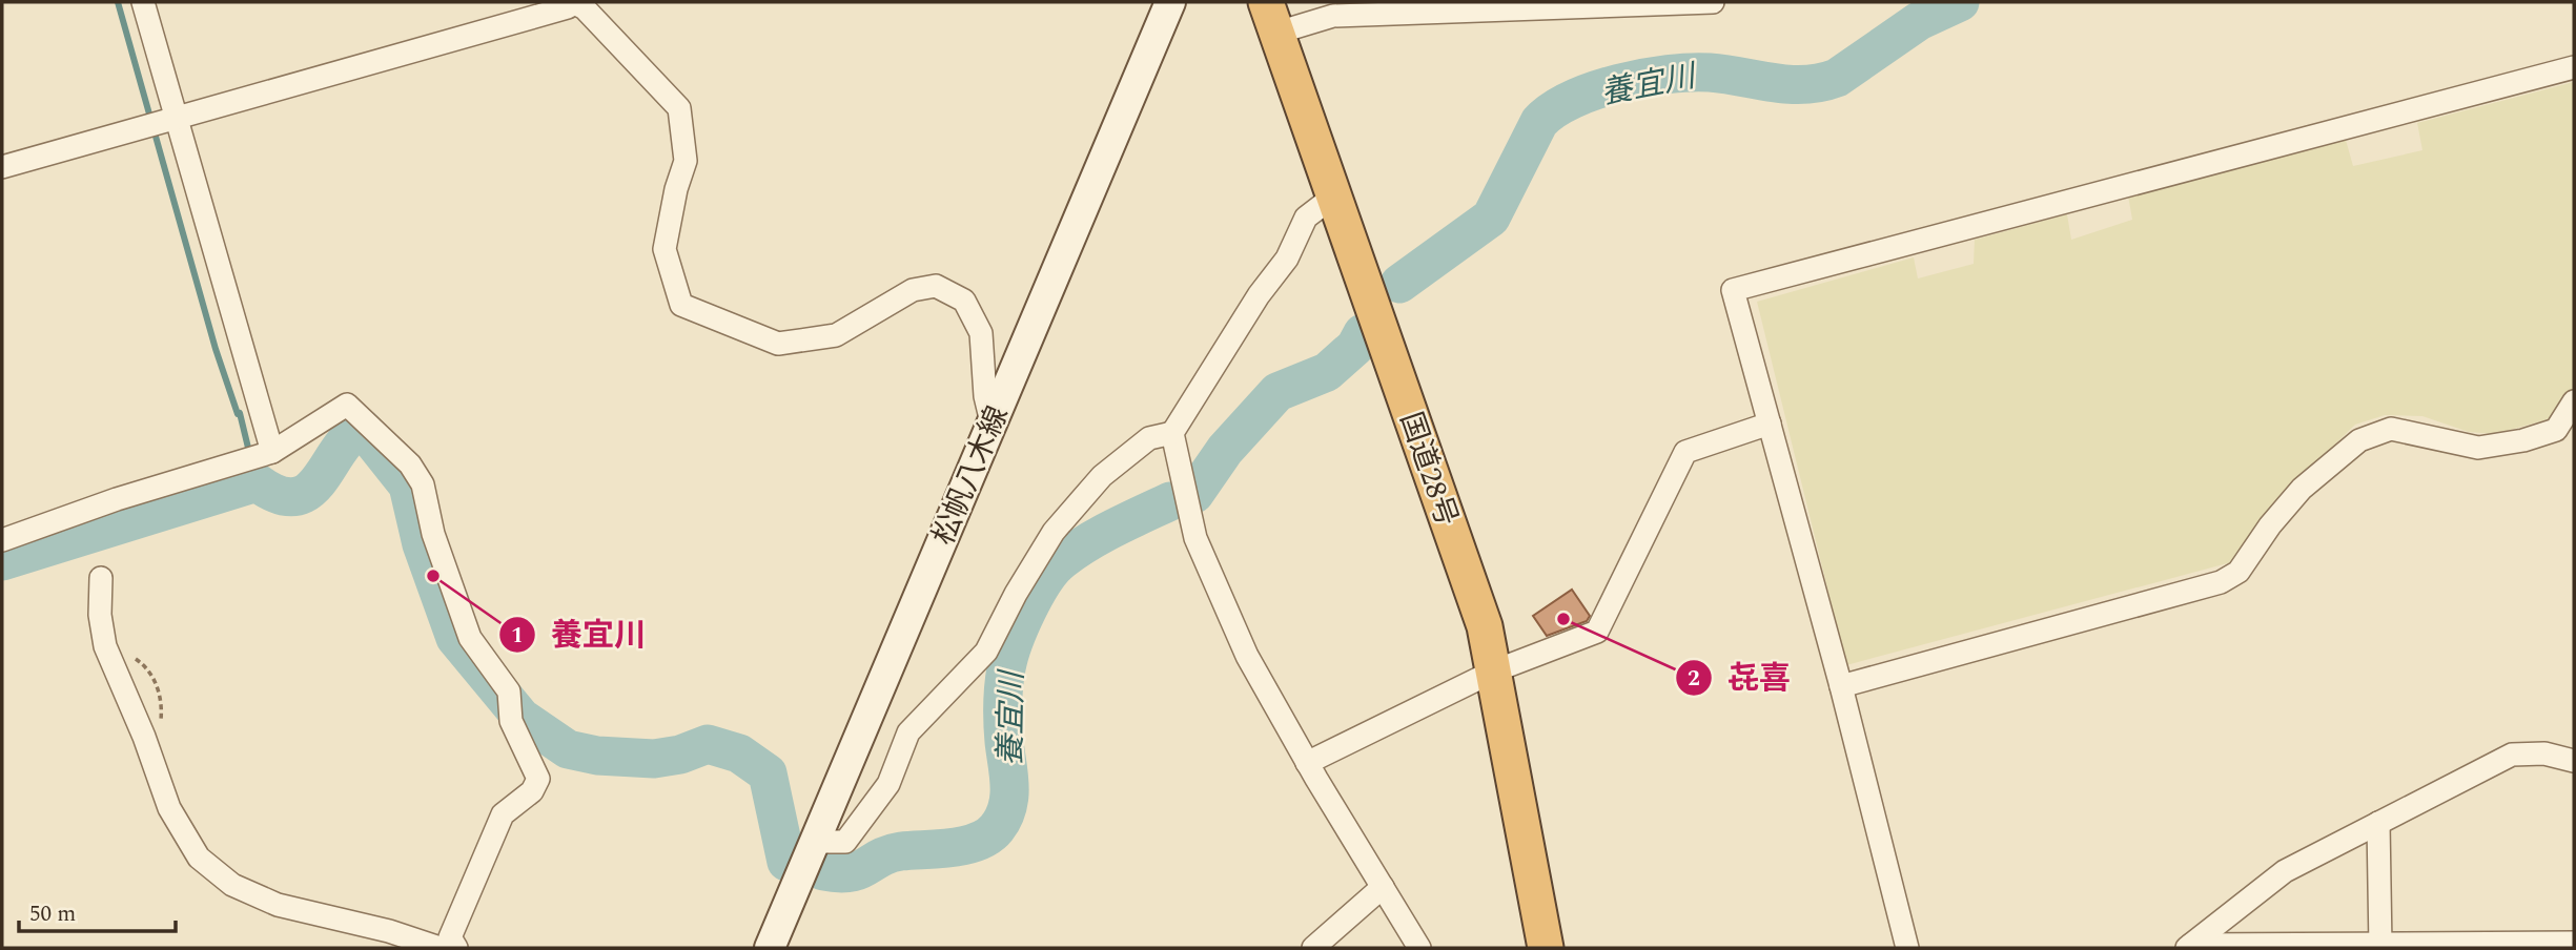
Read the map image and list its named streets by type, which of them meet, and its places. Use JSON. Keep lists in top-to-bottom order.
{
  "streets": {
    "highway": ["国道28号"],
    "main road": ["松帆八木線"]
  },
  "water": ["養宜川"],
  "places": ["養宜川", "㐂喜"],
  "scale_bar": "50 m"
}
